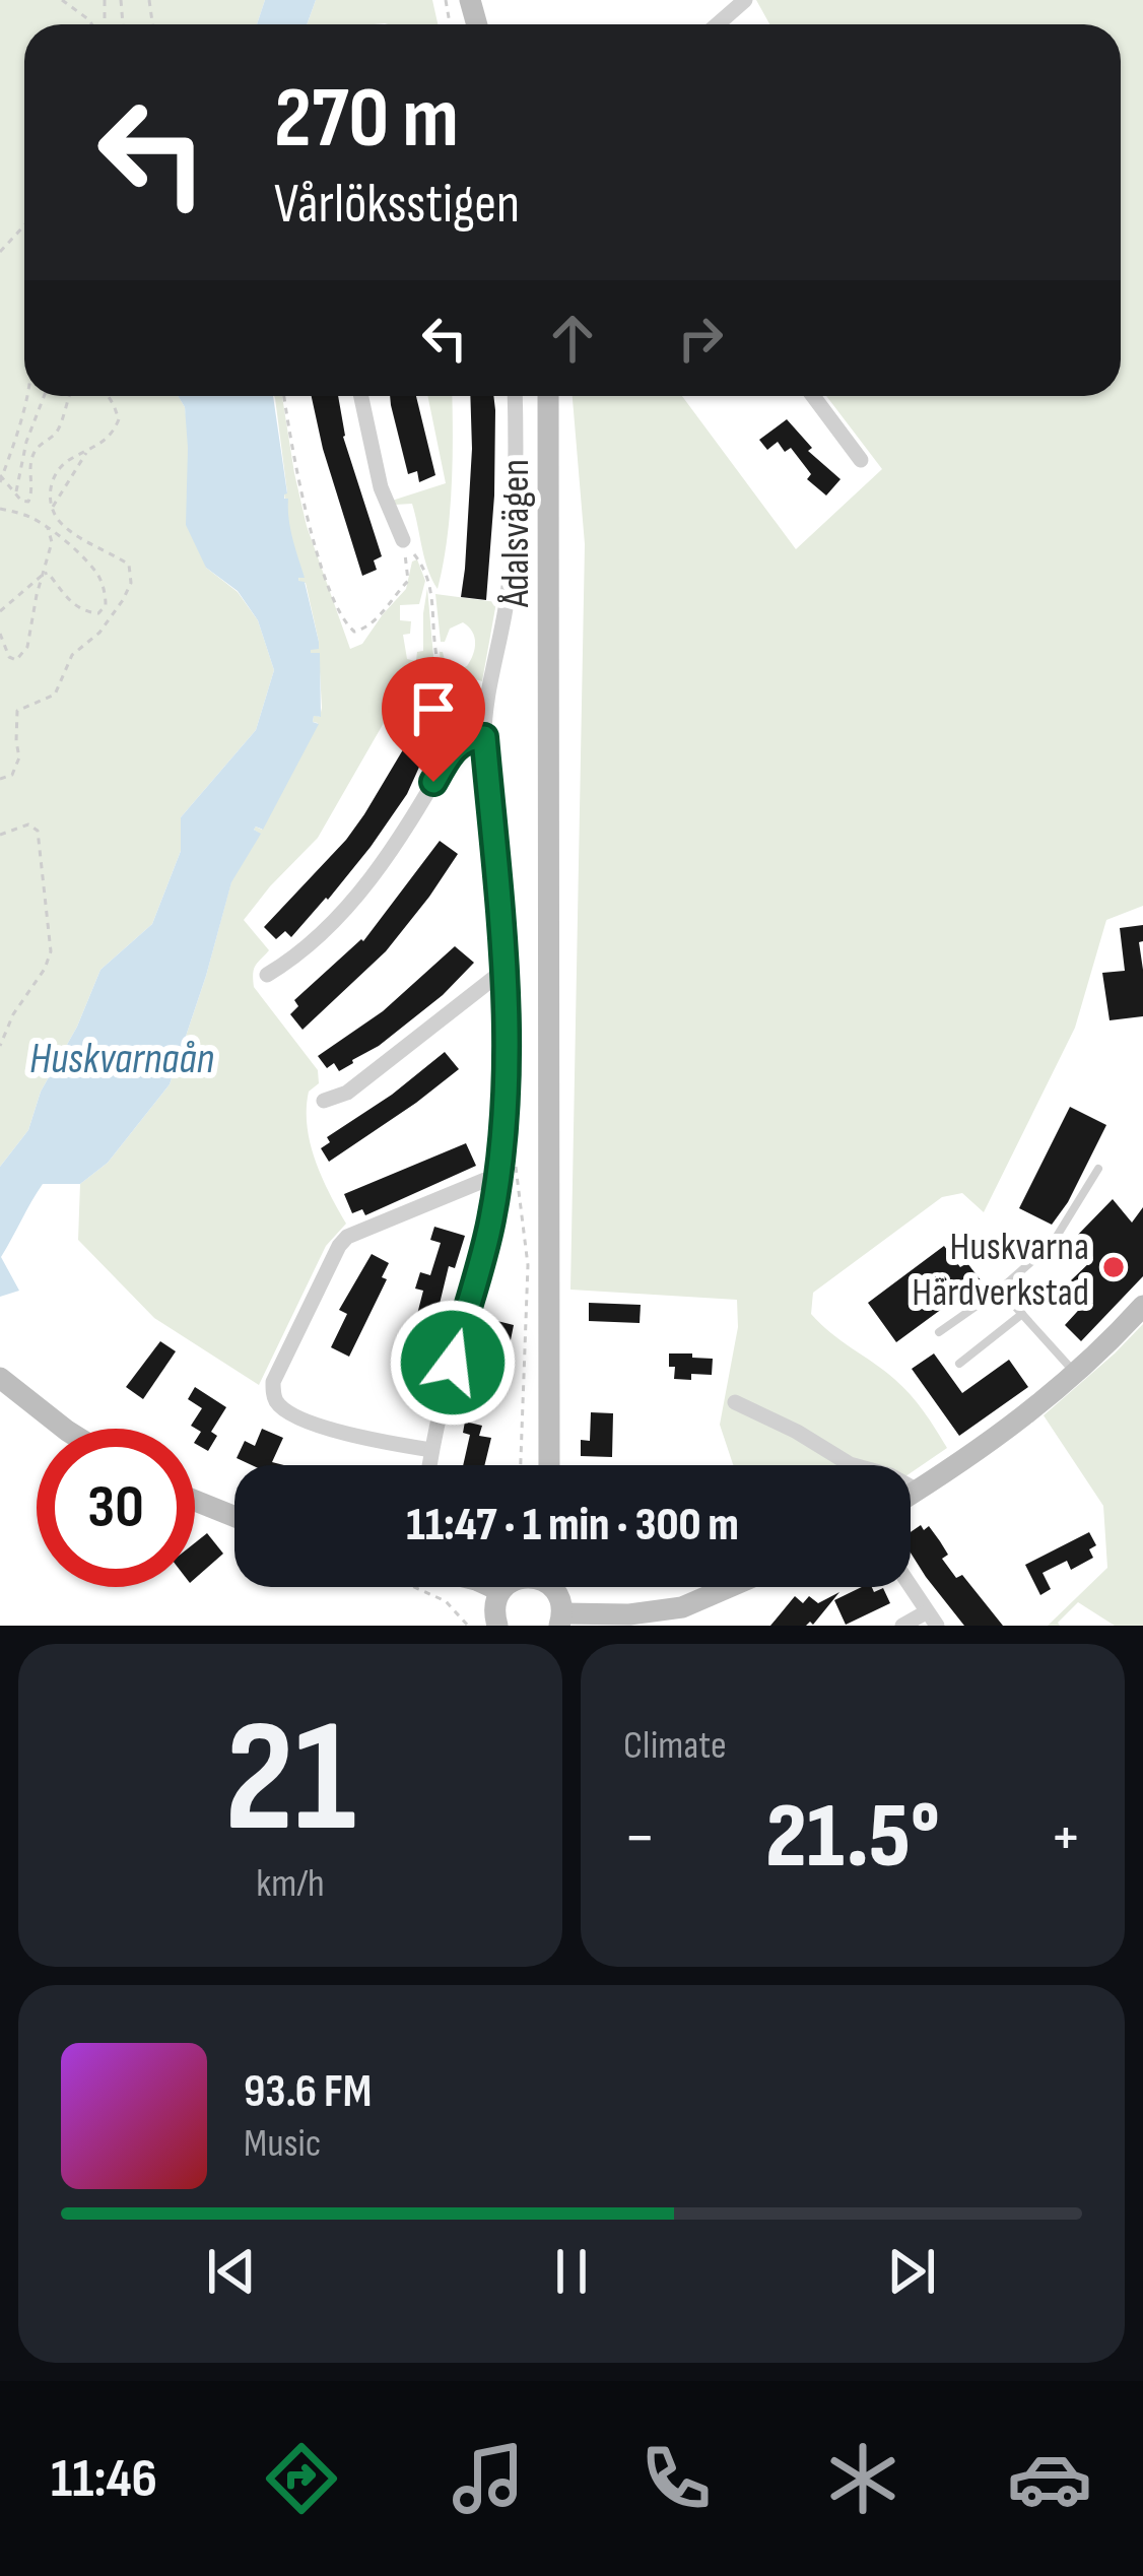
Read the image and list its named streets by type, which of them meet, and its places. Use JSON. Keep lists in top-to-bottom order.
{
  "streets": {
    "main road": ["Ådalsvägen"]
  },
  "water": ["Huskvarnaån"],
  "places": ["Huskvarna Härdverkstad"],
  "page": {
    "turn": ["270 m", "Vårlöksstigen"],
    "limit": "30",
    "trip": "11:47 · 1 min · 300 m",
    "tile": [
      ["21", "km/h"],
      "Climate"
    ],
    "heat": ["−", "21.5°", "+"],
    "song": ["93.6 FM", "Music"],
    "tabs": "11:46"
  }
}
